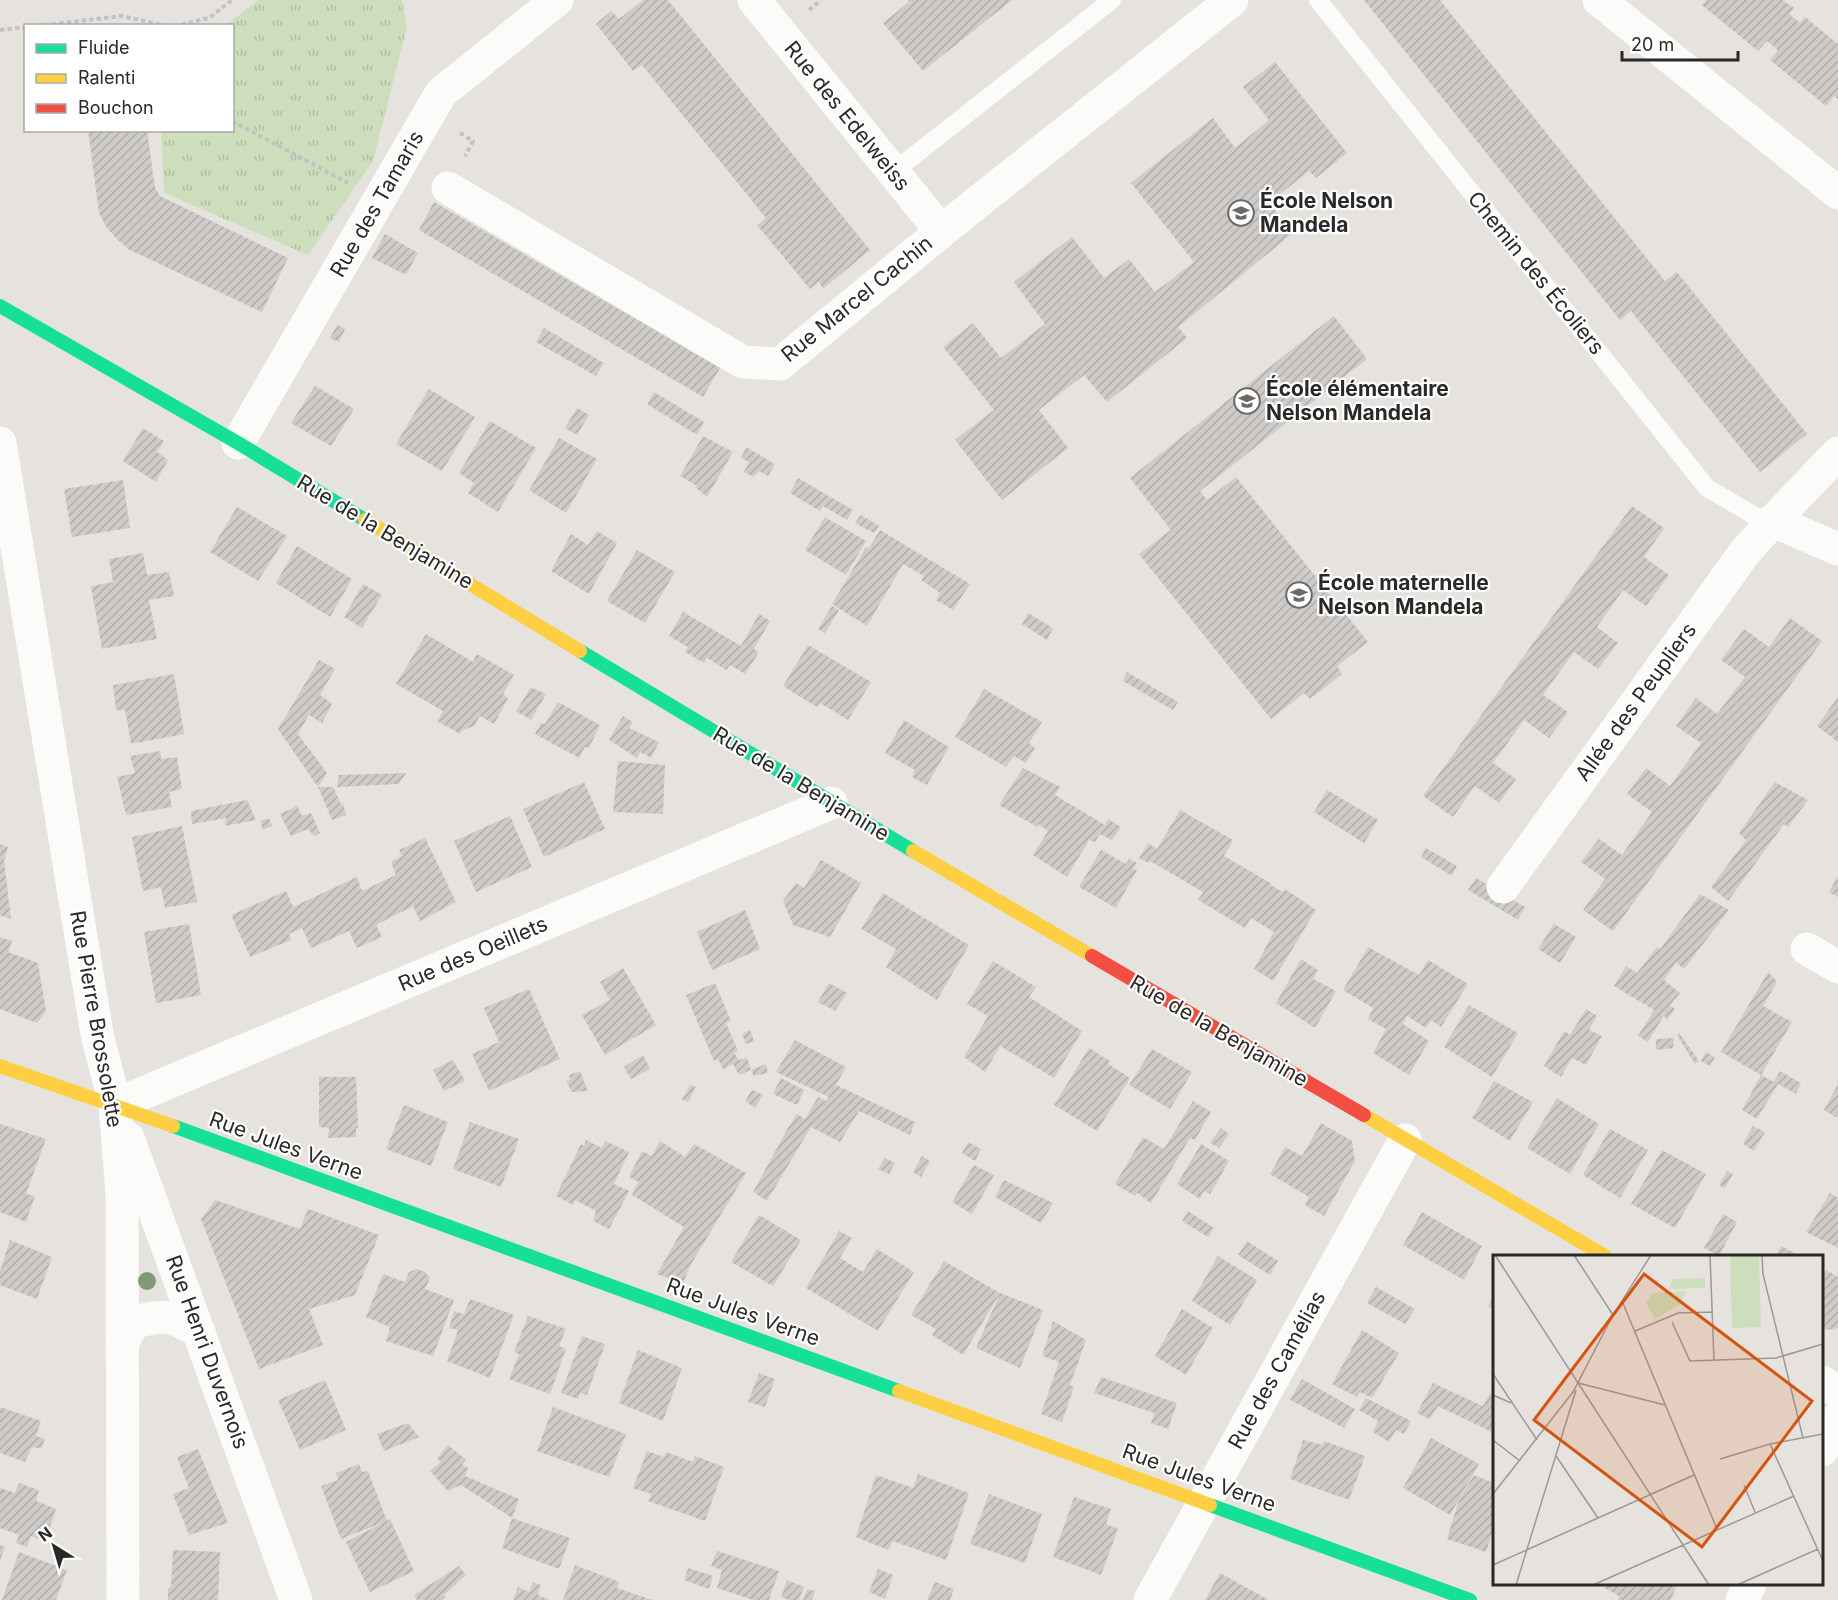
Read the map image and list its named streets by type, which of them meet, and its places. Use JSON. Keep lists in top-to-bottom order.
{
  "streets": {
    "street": [
      "Rue des Edelweiss",
      "Rue des Tamaris",
      "Rue Marcel Cachin",
      "Rue de la Benjamine",
      "Allée des Peupliers",
      "Rue des Oeillets",
      "Rue Pierre Brossolette",
      "Rue Jules Verne",
      "Rue Henri Duvernois",
      "Rue des Camélias"
    ],
    "lane": ["Chemin des Écoliers"]
  },
  "crossings": [
    ["Rue des Edelweiss", "Rue Marcel Cachin"],
    ["Rue des Tamaris", "Rue de la Benjamine"],
    ["Chemin des Écoliers", "Allée des Peupliers"],
    ["Rue de la Benjamine", "Rue des Oeillets"],
    ["Rue de la Benjamine", "Rue des Camélias"],
    ["Rue des Oeillets", "Rue Pierre Brossolette"],
    ["Rue des Oeillets", "Rue Jules Verne"],
    ["Rue des Oeillets", "Rue Henri Duvernois"],
    ["Rue Pierre Brossolette", "Rue Jules Verne"],
    ["Rue Pierre Brossolette", "Rue Henri Duvernois"],
    ["Rue Jules Verne", "Rue Henri Duvernois"],
    ["Rue Jules Verne", "Rue des Camélias"]
  ],
  "places": {
    "school or university": ["École Nelson Mandela", "École élémentaire Nelson Mandela", "École maternelle Nelson Mandela"]
  },
  "legend": ["Fluide", "Ralenti", "Bouchon"],
  "scale_bar": "20 m",
  "north": "top left"
}
